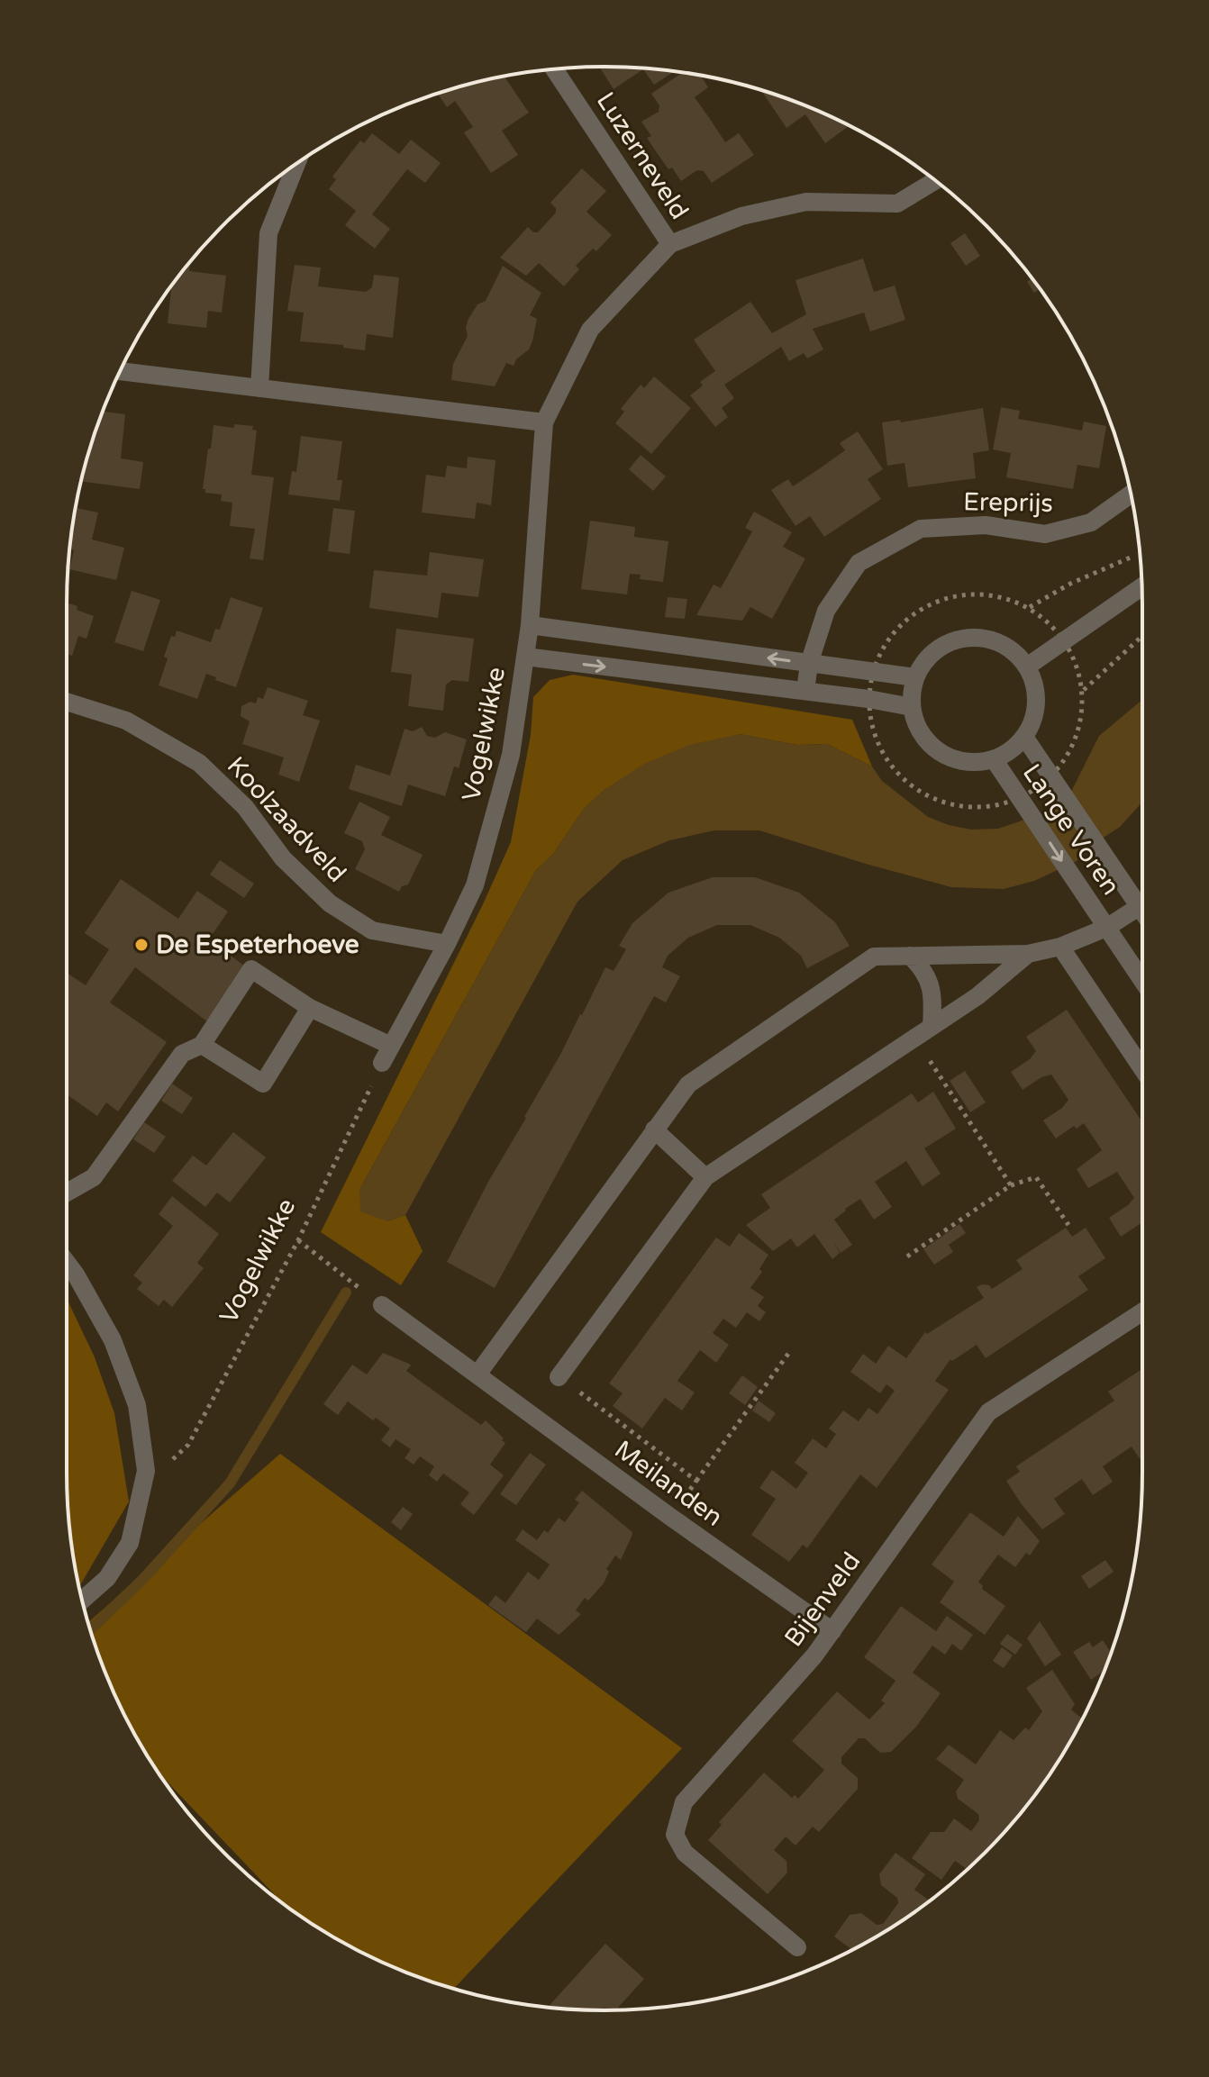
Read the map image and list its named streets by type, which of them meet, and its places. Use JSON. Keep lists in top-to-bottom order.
{
  "streets": {
    "street": [
      "Luzerneveld",
      "Ereprijs",
      "Vogelwikke",
      "Koolzaadveld",
      "Lange Voren",
      "Meilanden",
      "Bijenveld"
    ]
  },
  "crossings": [
    ["Luzerneveld", "Vogelwikke"],
    ["Vogelwikke", "Koolzaadveld"],
    ["Meilanden", "Bijenveld"]
  ],
  "places": ["De Espeterhoeve"]
}
